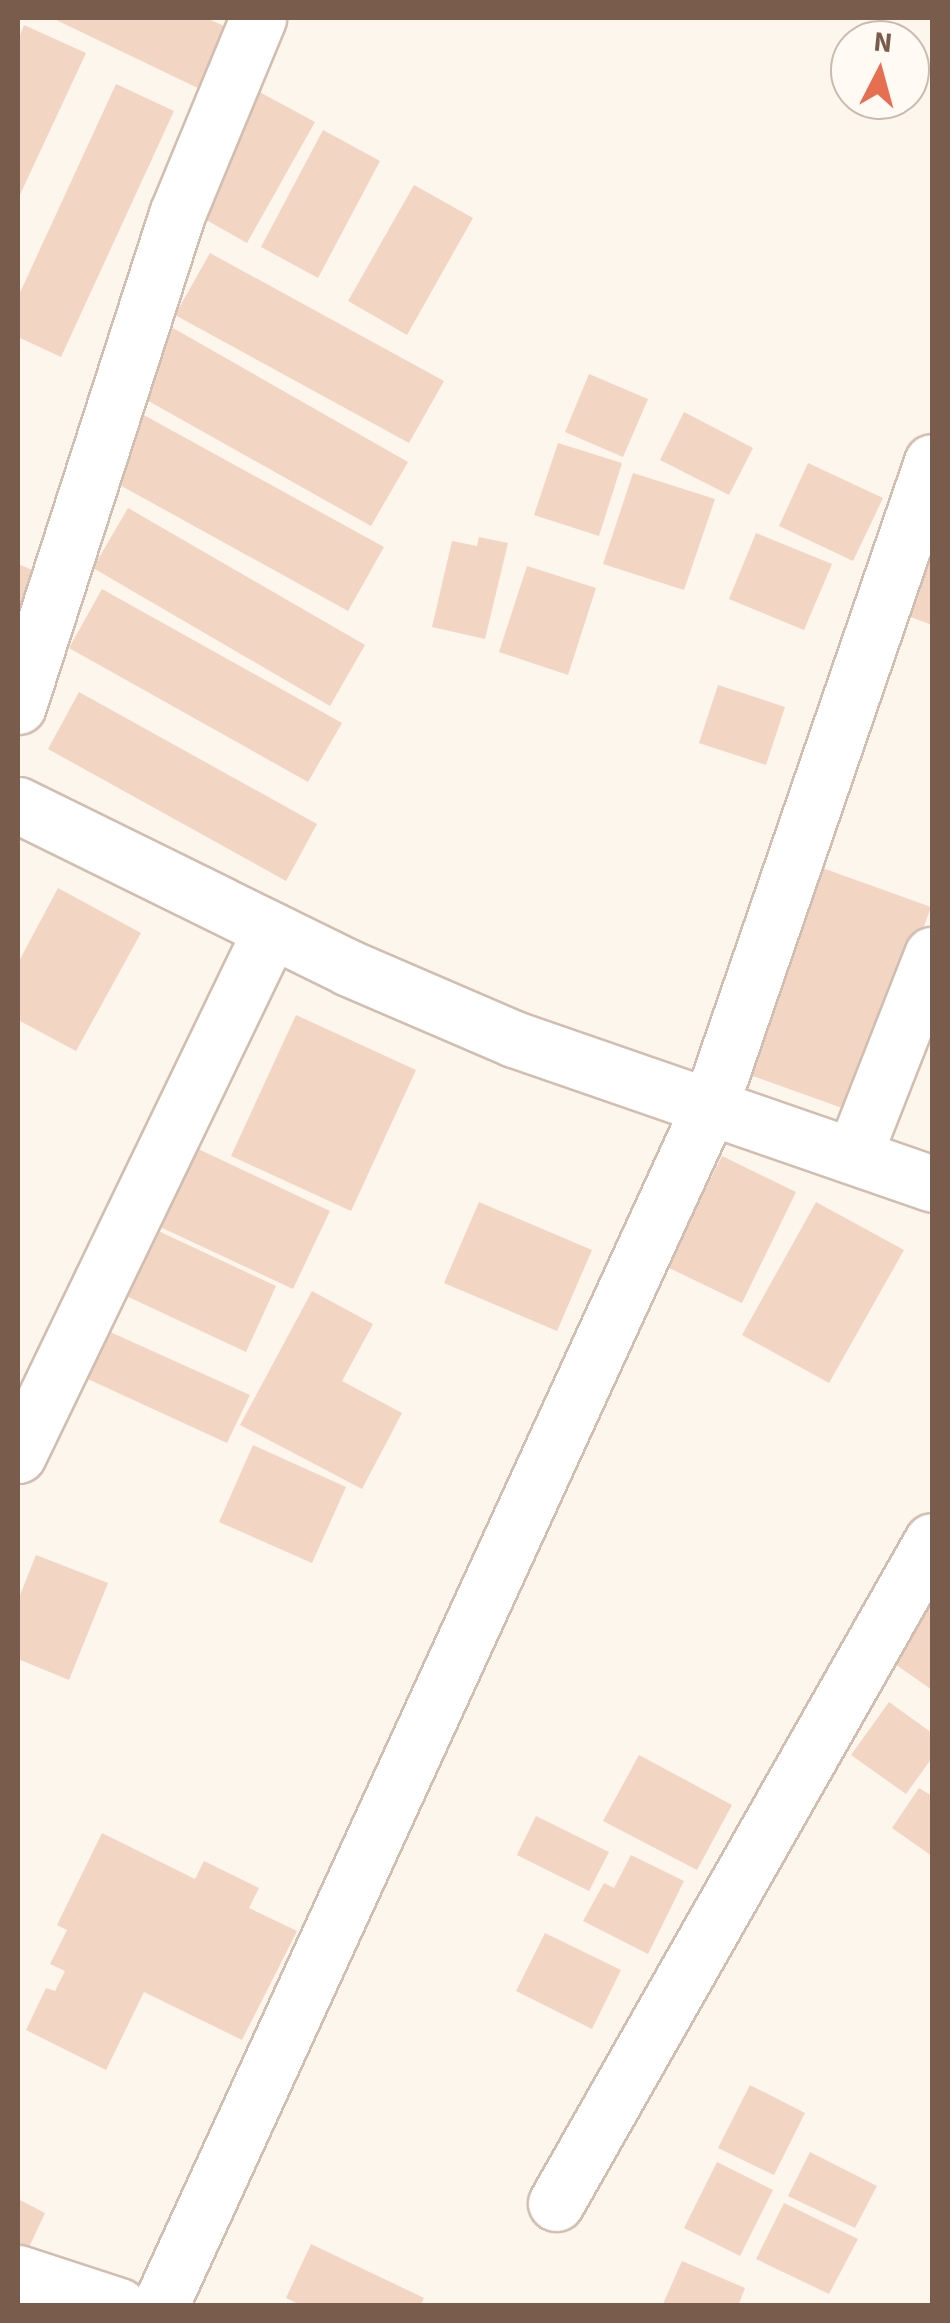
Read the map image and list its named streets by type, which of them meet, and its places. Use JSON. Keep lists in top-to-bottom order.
{
  "north": "top"
}
